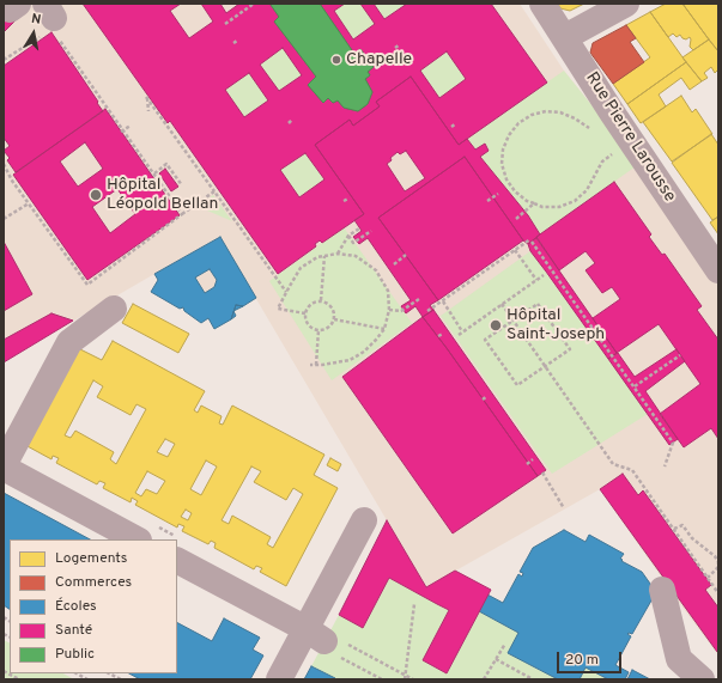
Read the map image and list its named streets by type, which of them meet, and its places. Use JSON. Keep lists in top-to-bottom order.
{
  "streets": {
    "street": ["Rue Pierre Larousse"]
  },
  "places": ["Chapelle", "Hôpital Léopold Bellan", "Hôpital Saint-Joseph"],
  "legend": [
    "Logements",
    "Commerces",
    "Écoles",
    "Santé",
    "Public"
  ],
  "scale_bar": "20 m",
  "north": "top"
}
